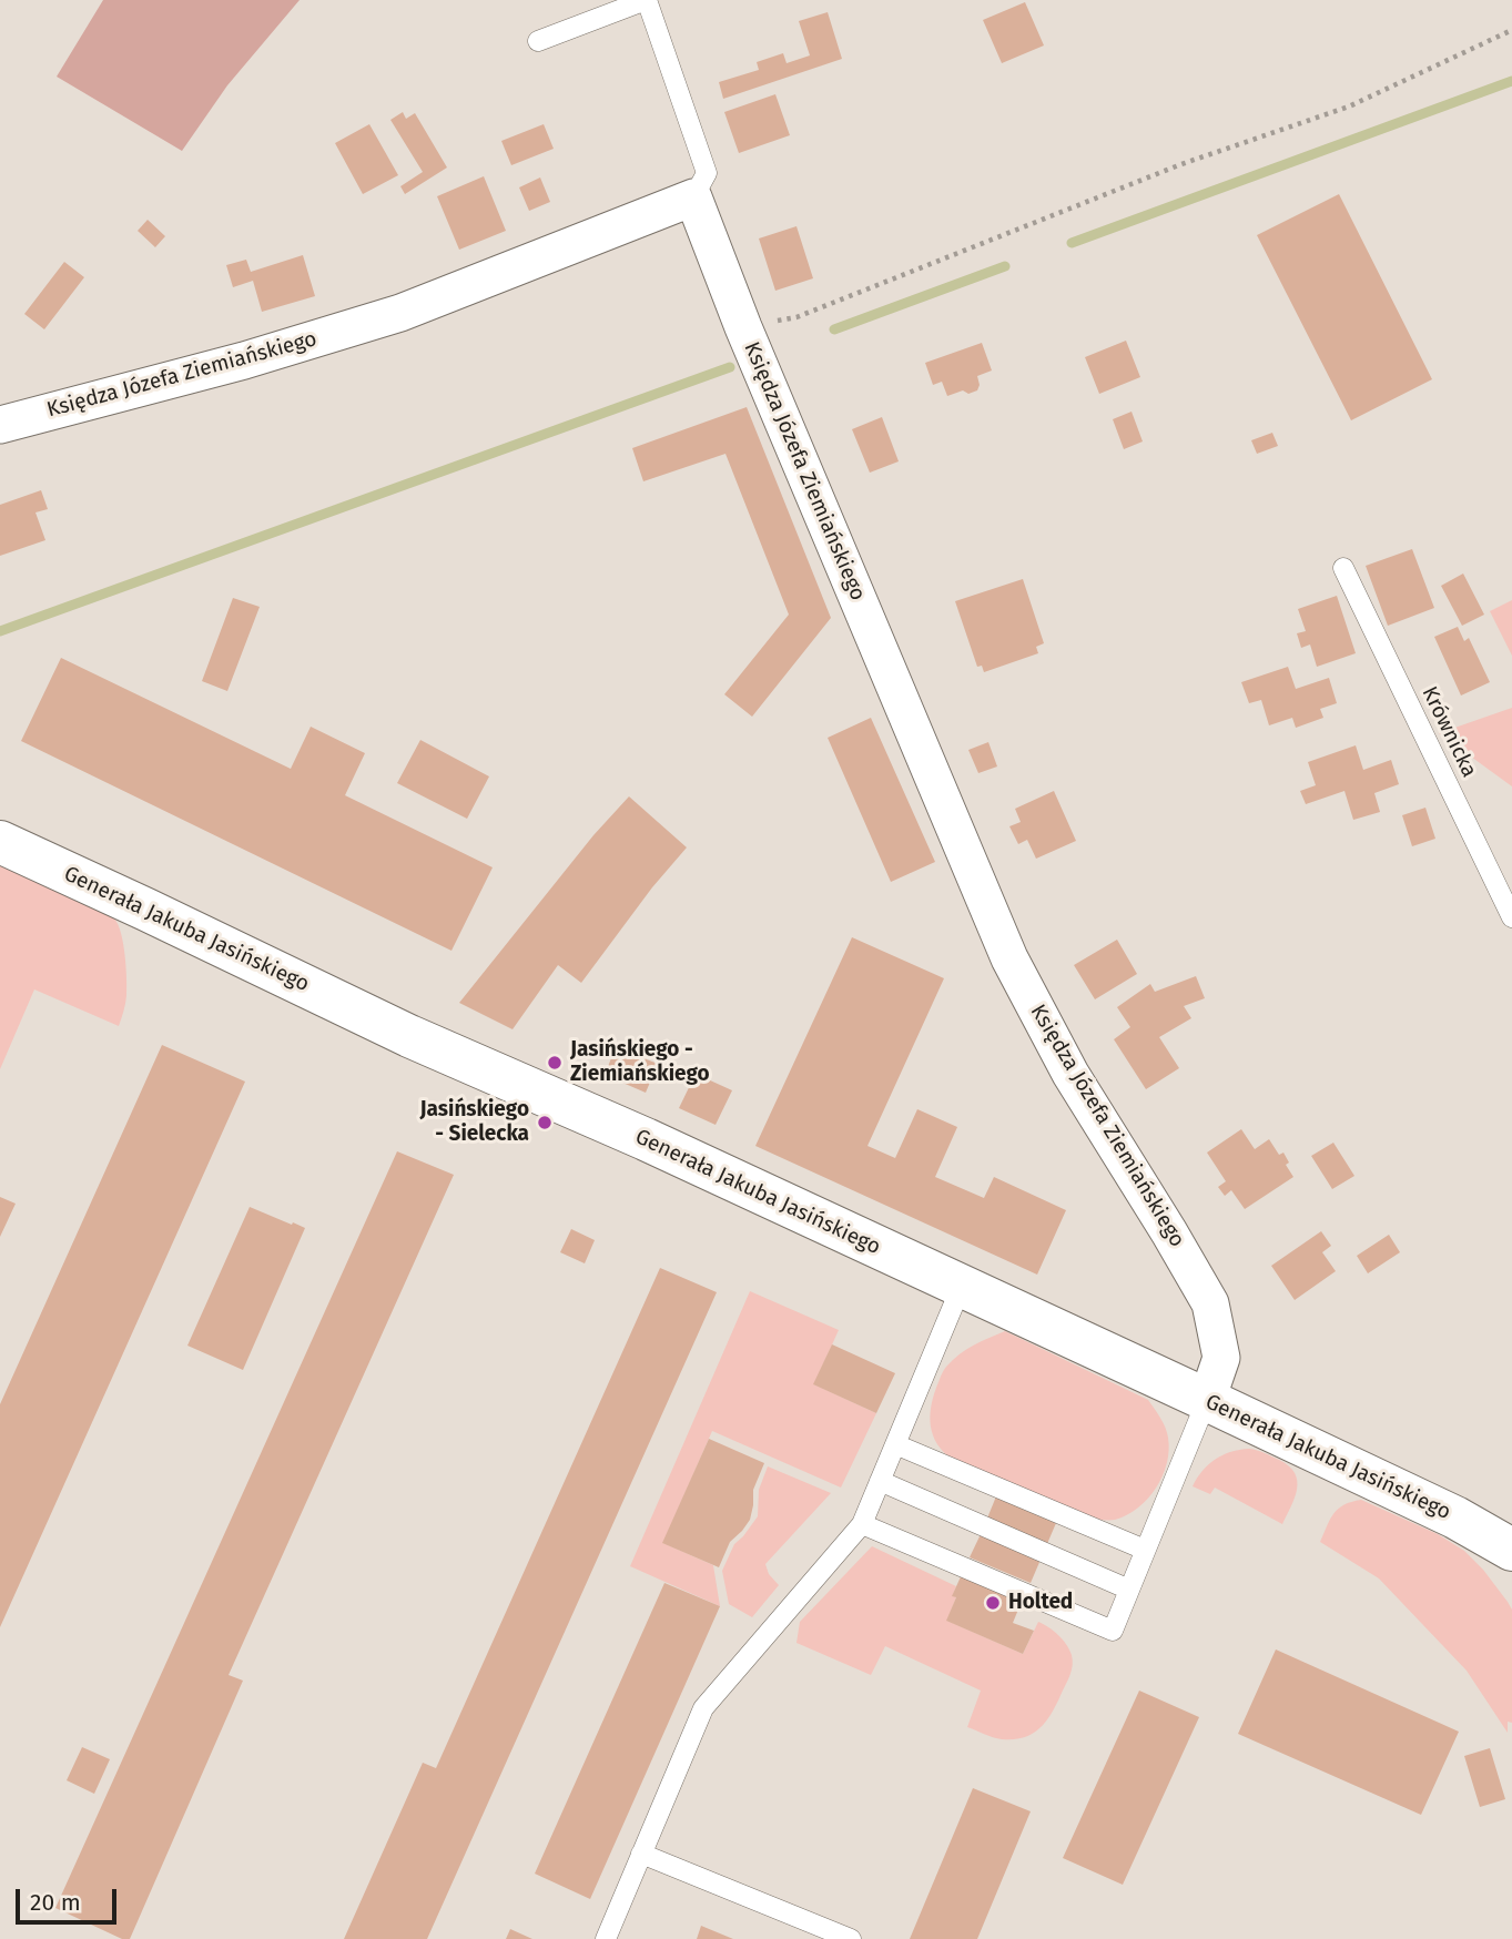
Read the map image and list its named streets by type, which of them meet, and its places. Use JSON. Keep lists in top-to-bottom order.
{
  "streets": {
    "street": ["Księdza Józefa Ziemiańskiego", "Generała Jakuba Jasińskiego"],
    "lane": ["Krównicka"]
  },
  "crossings": [
    ["Księdza Józefa Ziemiańskiego", "Generała Jakuba Jasińskiego"]
  ],
  "places": ["Jasińskiego - Ziemiańskiego", "Jasińskiego - Sielecka", "Holted"],
  "scale_bar": "20 m"
}
